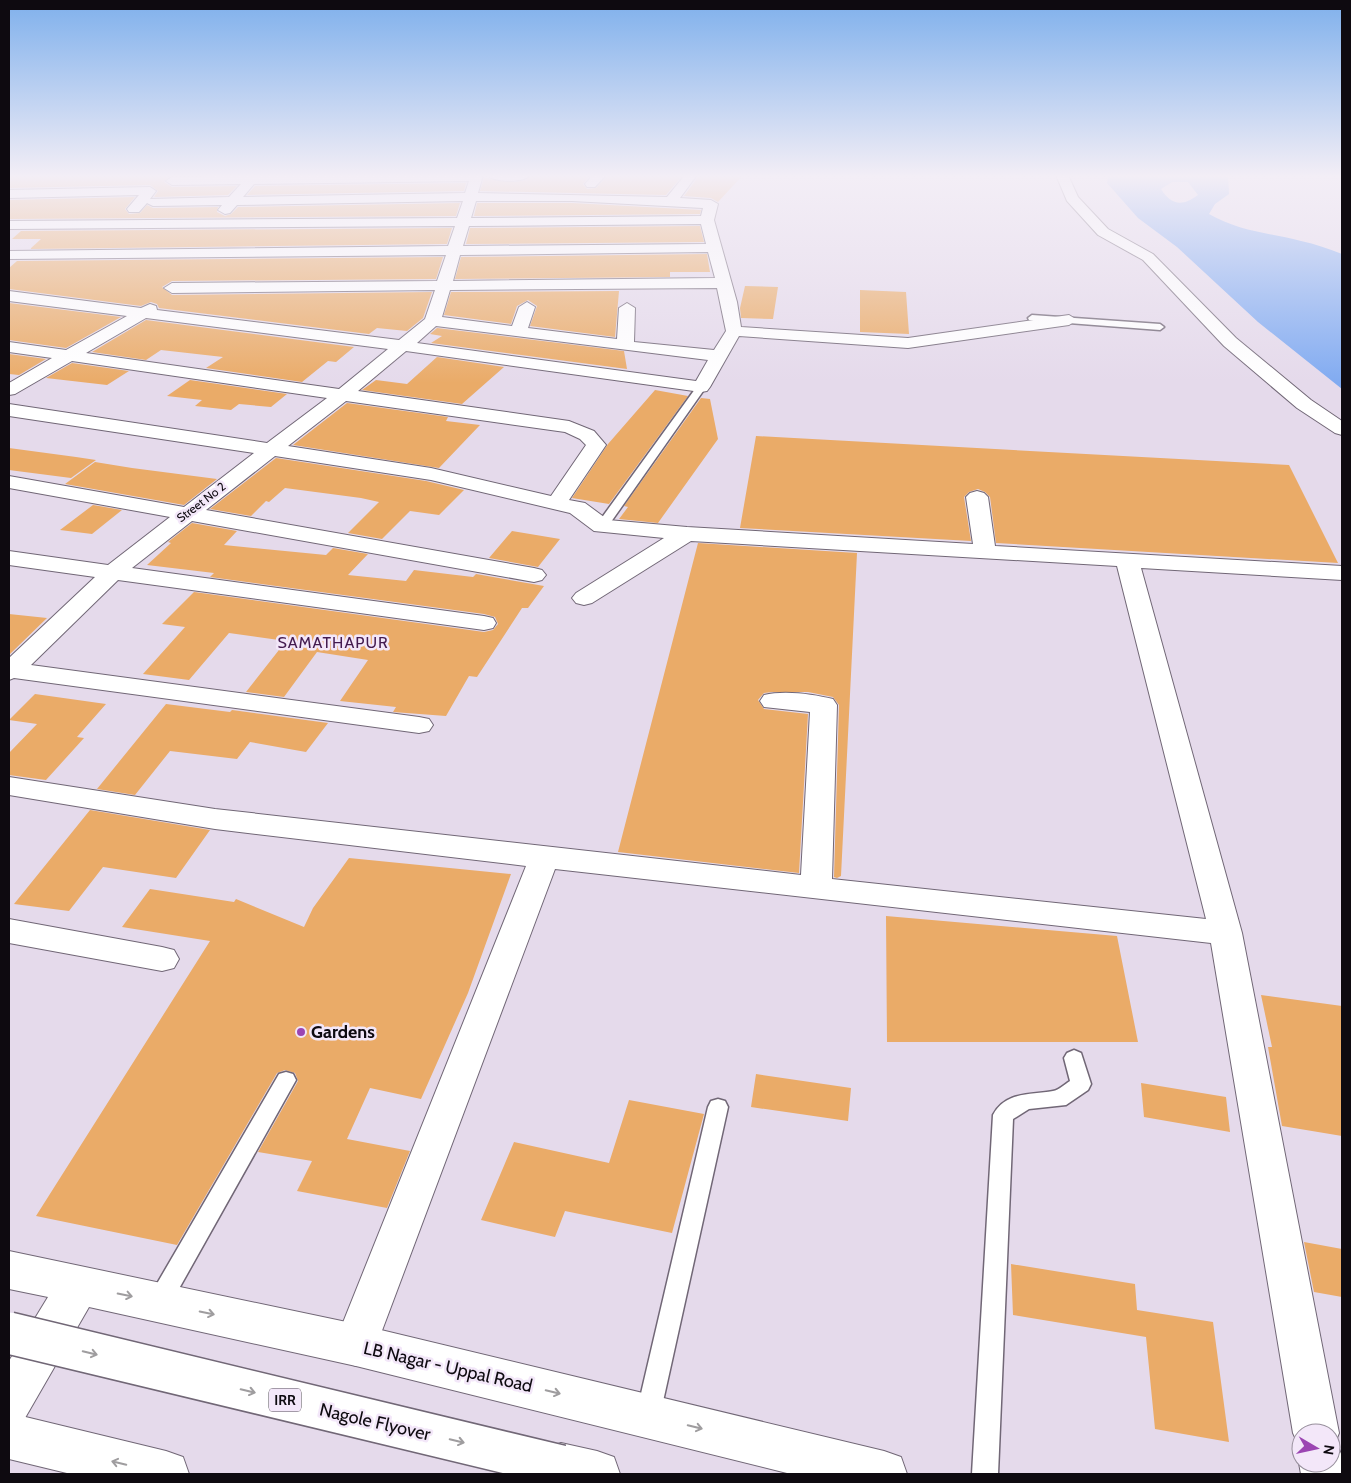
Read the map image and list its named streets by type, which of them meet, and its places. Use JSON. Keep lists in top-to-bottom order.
{
  "streets": {
    "main road": [
      "Street No 2",
      "LB Nagar - Uppal Road",
      "IRR",
      "Nagole Flyover"
    ]
  },
  "one_way": ["LB Nagar - Uppal Road", "Nagole Flyover"],
  "districts": ["SAMATHAPUR"],
  "places": ["Gardens"],
  "north": "right"
}
